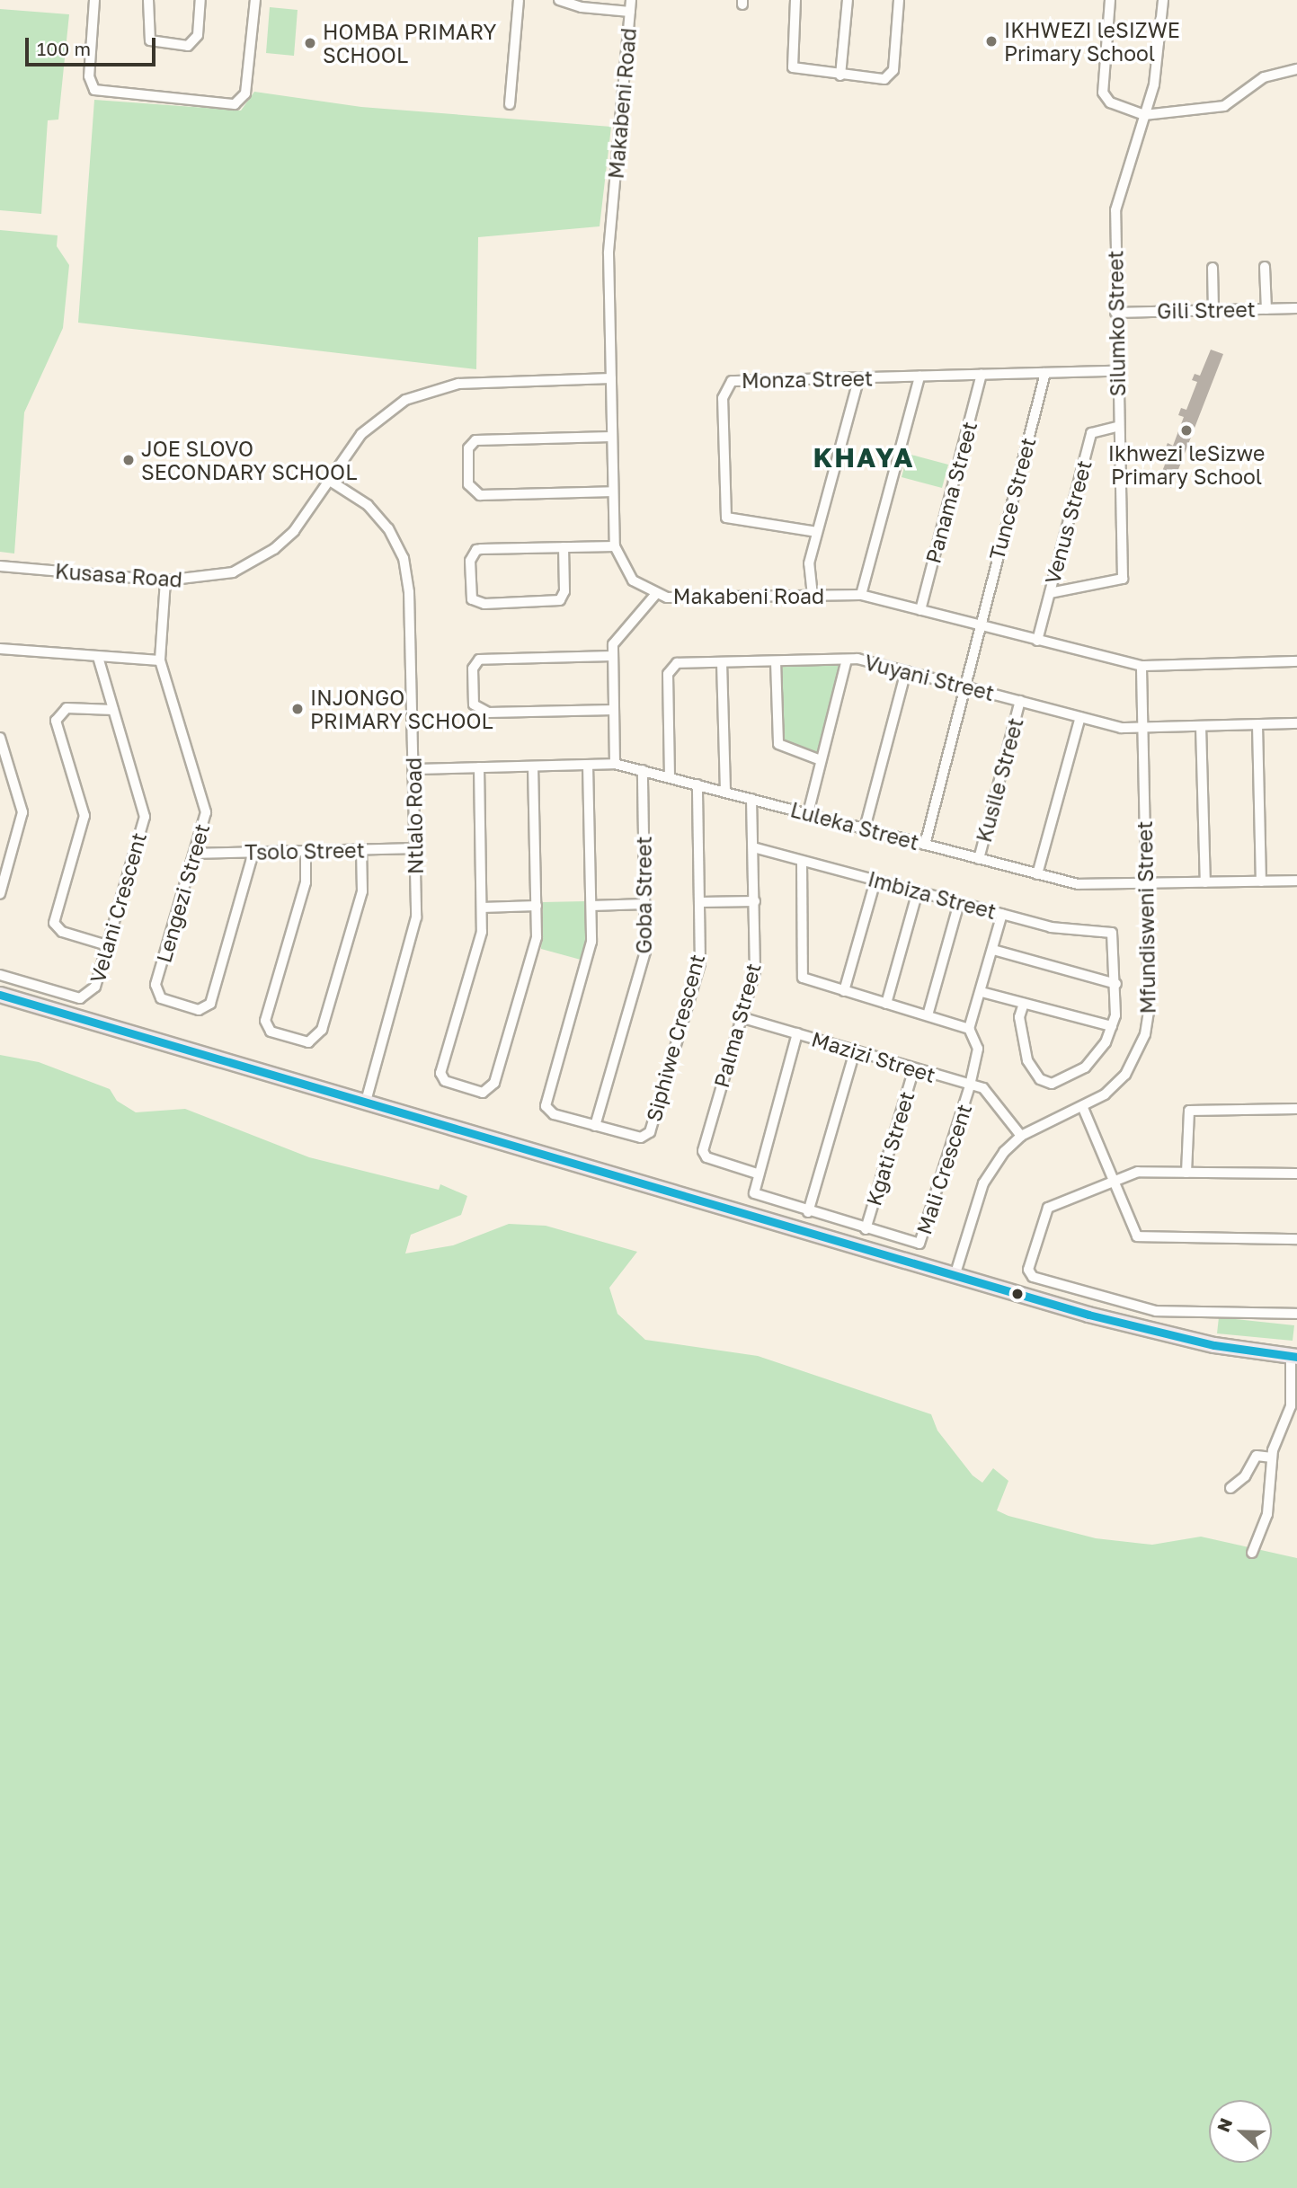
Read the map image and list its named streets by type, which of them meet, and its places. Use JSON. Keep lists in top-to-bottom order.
{
  "streets": {
    "street": [
      "Makabeni Road",
      "Gili Street",
      "Silumko Street",
      "Monza Street",
      "Panama Street",
      "Tunce Street",
      "Venus Street",
      "Kusasa Road",
      "Vuyani Street",
      "Kusile Street",
      "Ntlalo Road",
      "Luleka Street",
      "Tsolo Street",
      "Lengezi Street",
      "Goba Street",
      "Imbiza Street",
      "Velani Crescent",
      "Mfundisweni Street",
      "Palma Street",
      "Siphiwe Crescent",
      "Mazizi Street",
      "Kgati Street",
      "Mali Crescent"
    ]
  },
  "crossings": [
    ["Makabeni Road", "Panama Street"],
    ["Makabeni Road", "Tunce Street"],
    ["Makabeni Road", "Venus Street"],
    ["Makabeni Road", "Kusasa Road"],
    ["Makabeni Road", "Mfundisweni Street"],
    ["Gili Street", "Silumko Street"],
    ["Silumko Street", "Monza Street"],
    ["Silumko Street", "Venus Street"],
    ["Monza Street", "Panama Street"],
    ["Monza Street", "Tunce Street"],
    ["Tunce Street", "Vuyani Street"],
    ["Tunce Street", "Luleka Street"],
    ["Kusasa Road", "Ntlalo Road"],
    ["Kusasa Road", "Lengezi Street"],
    ["Vuyani Street", "Kusile Street"],
    ["Vuyani Street", "Luleka Street"],
    ["Vuyani Street", "Mfundisweni Street"],
    ["Kusile Street", "Luleka Street"],
    ["Ntlalo Road", "Luleka Street"],
    ["Ntlalo Road", "Tsolo Street"],
    ["Luleka Street", "Goba Street"],
    ["Luleka Street", "Mfundisweni Street"],
    ["Luleka Street", "Palma Street"],
    ["Luleka Street", "Siphiwe Crescent"],
    ["Tsolo Street", "Lengezi Street"],
    ["Goba Street", "Siphiwe Crescent"],
    ["Imbiza Street", "Palma Street"],
    ["Mfundisweni Street", "Mazizi Street"],
    ["Palma Street", "Mazizi Street"],
    ["Palma Street", "Mali Crescent"],
    ["Mazizi Street", "Kgati Street"],
    ["Mazizi Street", "Mali Crescent"],
    ["Kgati Street", "Mali Crescent"]
  ],
  "districts": ["KHAYA"],
  "places": [
    "IKHWEZI leSIZWE Primary School",
    "HOMBA PRIMARY SCHOOL",
    "Ikhwezi leSizwe Primary School",
    "JOE SLOVO SECONDARY SCHOOL",
    "INJONGO PRIMARY SCHOOL"
  ],
  "scale_bar": "100 m",
  "north": "left"
}
